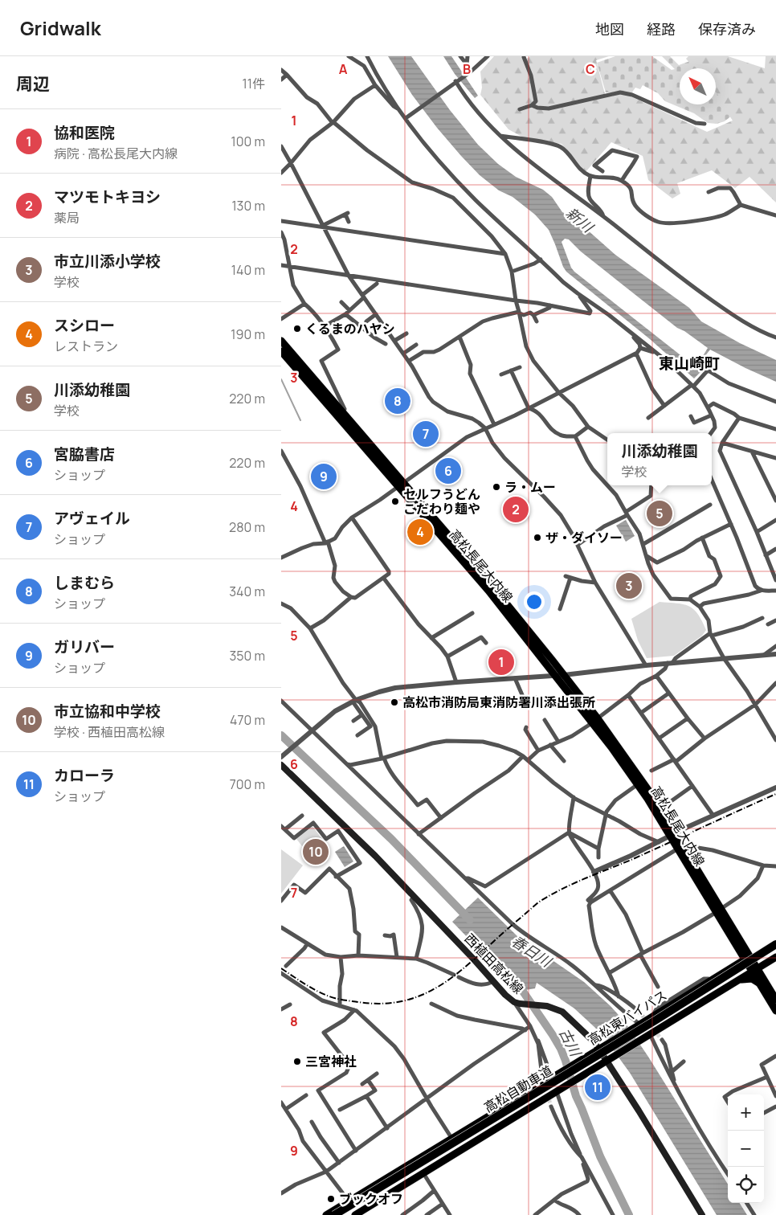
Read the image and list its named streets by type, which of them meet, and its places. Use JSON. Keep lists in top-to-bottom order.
{
  "streets": {
    "highway": ["高松自動車道"],
    "main road": ["高松長尾大内線", "西植田高松線", "高松東バイパス"]
  },
  "crossings": [
    ["高松長尾大内線", "高松東バイパス"],
    ["西植田高松線", "高松東バイパス"]
  ],
  "districts": ["東山崎町"],
  "water": ["新川", "春日川", "古川"],
  "places": [
    "くるまのハヤシ",
    "ラ・ムー",
    "セルフうどん こだわり麺や",
    "ザ・ダイソー",
    "高松市消防局東消防署川添出張所",
    "三宮神社",
    "ブックオフ"
  ],
  "north": "top left",
  "page": {
    "header": "Gridwalk",
    "nav": ["地図", "経路", "保存済み"],
    "heading": ["周辺", "11件"],
    "list": [
      {
        "mark": "1",
        "name": "協和医院",
        "note": "病院 · 高松長尾大内線",
        "value": "100 m"
      },
      {
        "mark": "2",
        "name": "マツモトキヨシ",
        "note": "薬局",
        "value": "130 m"
      },
      {
        "mark": "3",
        "name": "市立川添小学校",
        "note": "学校",
        "value": "140 m"
      },
      {
        "mark": "4",
        "name": "スシロー",
        "note": "レストラン",
        "value": "190 m"
      },
      {
        "mark": "5",
        "name": "川添幼稚園",
        "note": "学校",
        "value": "220 m"
      },
      {
        "mark": "6",
        "name": "宮脇書店",
        "note": "ショップ",
        "value": "220 m"
      },
      {
        "mark": "7",
        "name": "アヴェイル",
        "note": "ショップ",
        "value": "280 m"
      },
      {
        "mark": "8",
        "name": "しまむら",
        "note": "ショップ",
        "value": "340 m"
      },
      {
        "mark": "9",
        "name": "ガリバー",
        "note": "ショップ",
        "value": "350 m"
      },
      {
        "mark": "10",
        "name": "市立協和中学校",
        "note": "学校 · 西植田高松線",
        "value": "470 m"
      },
      {
        "mark": "11",
        "name": "カローラ",
        "note": "ショップ",
        "value": "700 m"
      }
    ],
    "pins": [
      "8",
      "7",
      "6",
      "9",
      "2",
      "5",
      "4",
      "3",
      "1",
      "10",
      "11"
    ],
    "popup": ["川添幼稚園", "学校"],
    "map_buttons": ["+", "−"]
  },
  "grid": {
    "columns": ["A", "B", "C"],
    "rows": [
      "1",
      "2",
      "3",
      "4",
      "5",
      "6",
      "7",
      "8",
      "9"
    ]
  }
}
